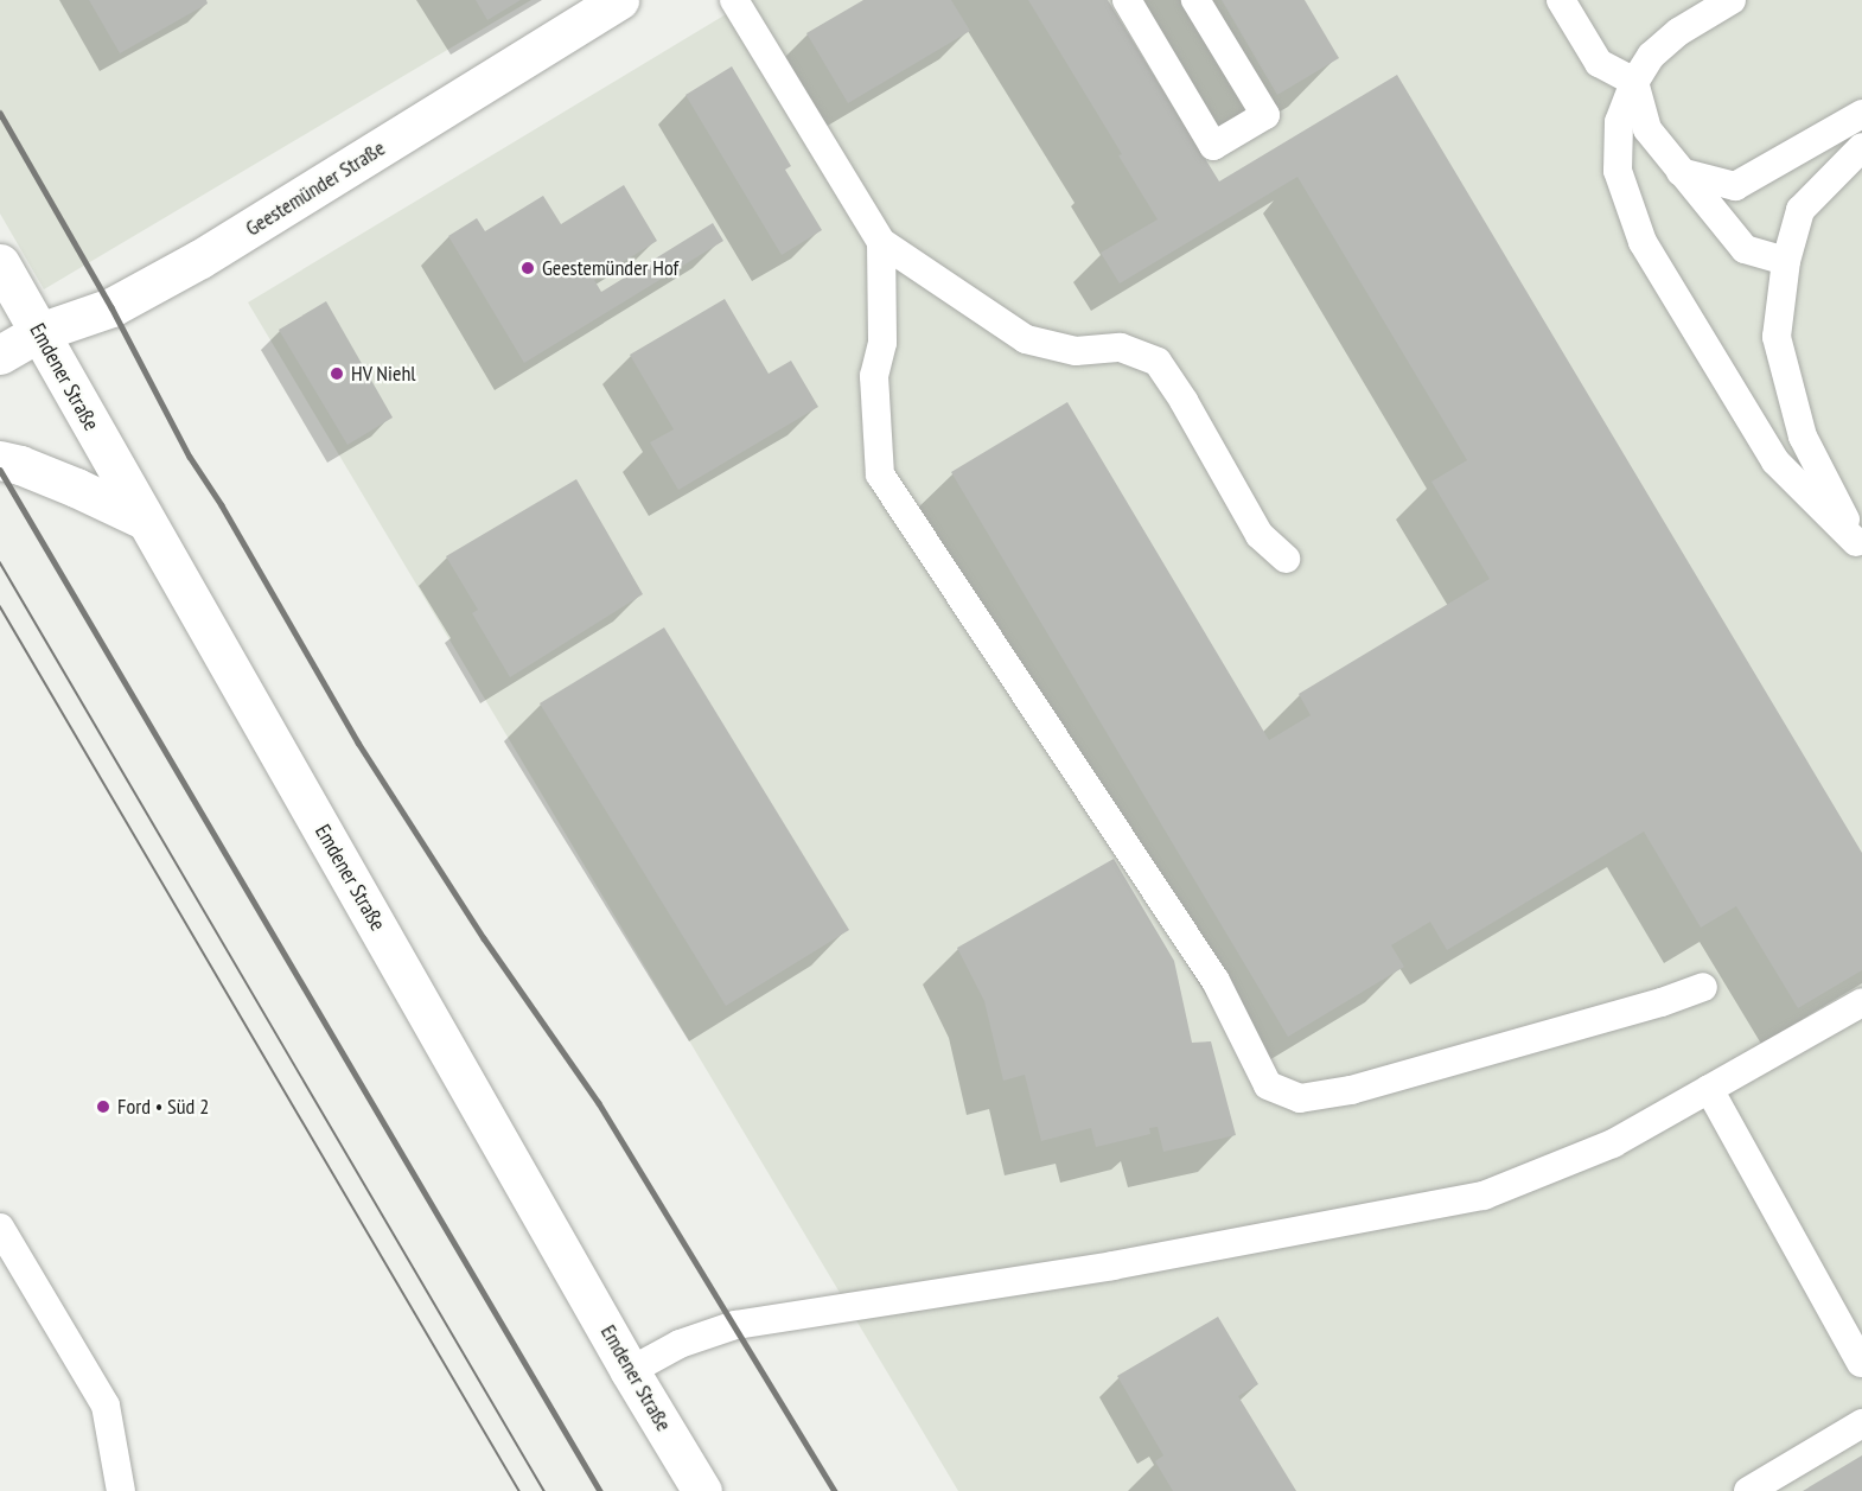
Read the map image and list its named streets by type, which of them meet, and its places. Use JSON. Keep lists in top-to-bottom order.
{
  "streets": {
    "street": ["Geestemünder Straße", "Emdener Straße"]
  },
  "crossings": [
    ["Geestemünder Straße", "Emdener Straße"]
  ],
  "places": ["Geestemünder Hof", "HV Niehl", "Ford • Süd 2"]
}
